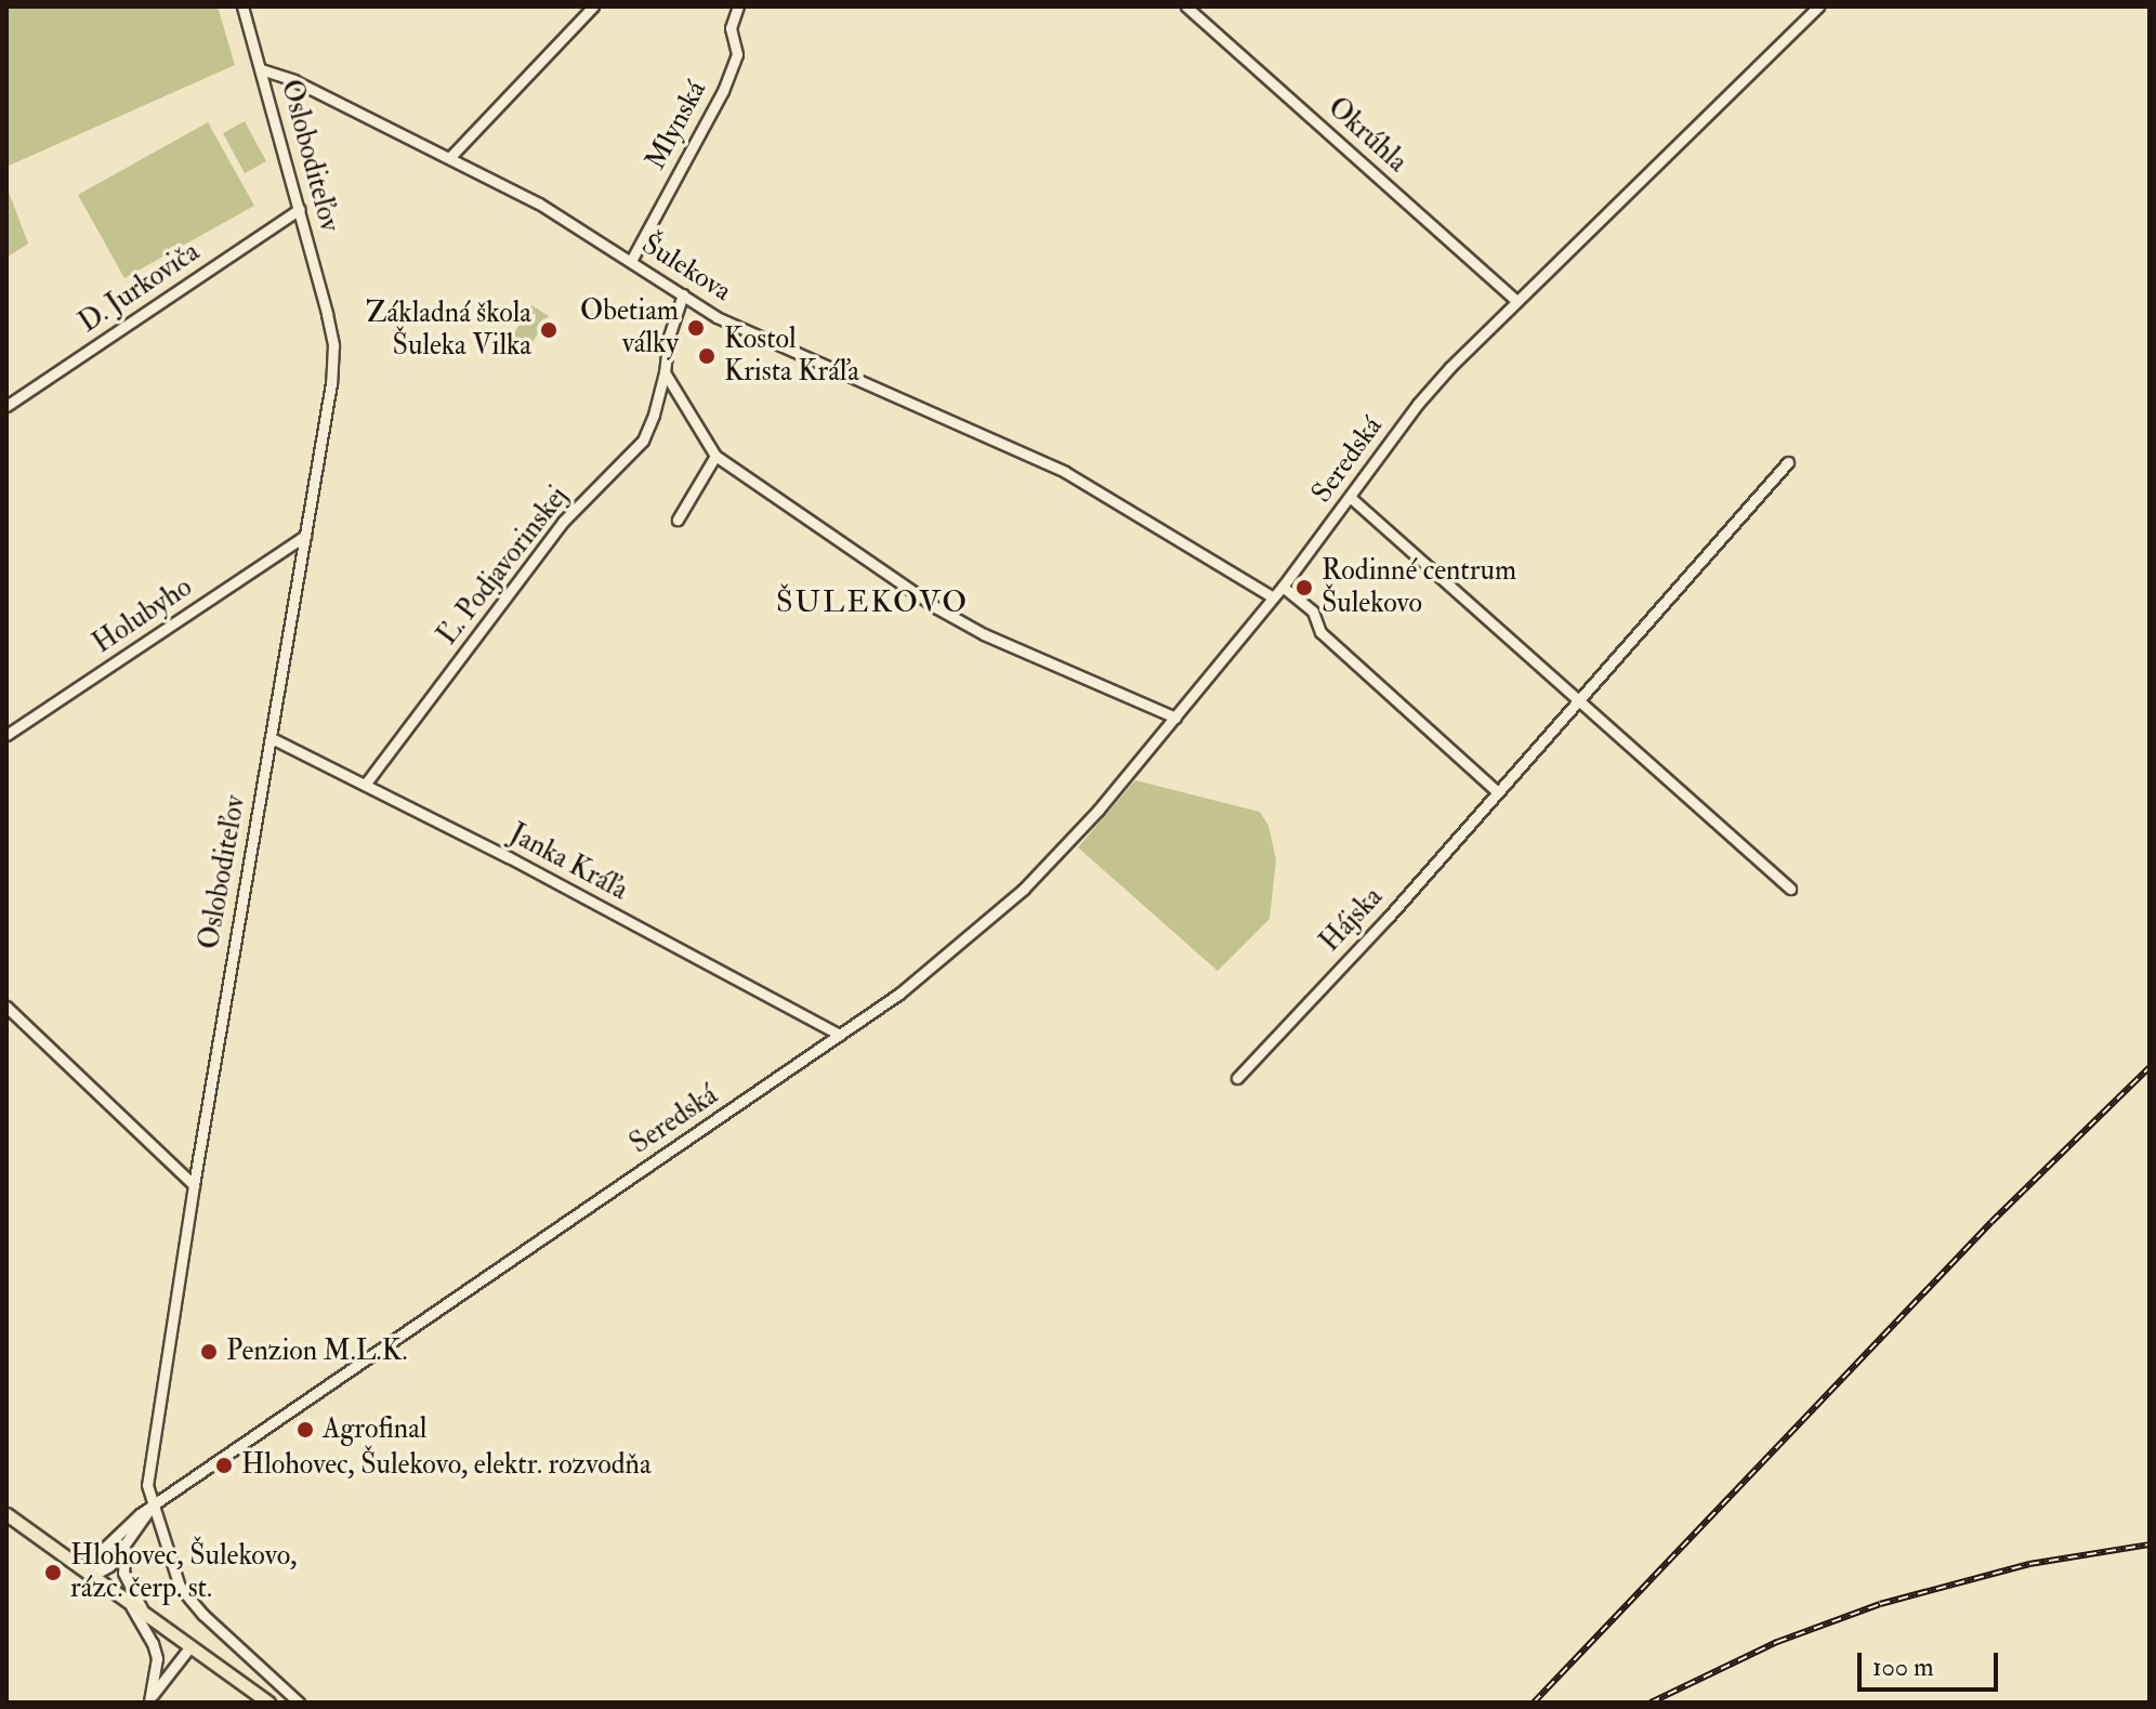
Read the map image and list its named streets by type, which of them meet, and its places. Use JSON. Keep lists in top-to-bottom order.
{
  "streets": {
    "street": [
      "Mlynská",
      "Okrúhla",
      "Osloboditeľov",
      "Šulekova",
      "D. Jurkoviča",
      "Seredská",
      "Ľ. Podjavorinskej",
      "Holubyho",
      "Janka Kráľa",
      "Hájska"
    ]
  },
  "crossings": [
    ["Mlynská", "Šulekova"],
    ["Okrúhla", "Seredská"],
    ["Osloboditeľov", "Šulekova"],
    ["Osloboditeľov", "D. Jurkoviča"],
    ["Osloboditeľov", "Seredská"],
    ["Osloboditeľov", "Holubyho"],
    ["Osloboditeľov", "Janka Kráľa"],
    ["Šulekova", "Seredská"],
    ["Šulekova", "Ľ. Podjavorinskej"],
    ["Seredská", "Janka Kráľa"],
    ["Ľ. Podjavorinskej", "Janka Kráľa"]
  ],
  "districts": ["ŠULEKOVO"],
  "places": [
    "Obetiam války",
    "Základná škola Šuleka Vilka",
    "Kostol Krista Kráľa",
    "Rodinné centrum Šulekovo",
    "Penzion M.L.K.",
    "Agrofinal",
    "Hlohovec, Šulekovo, elektr. rozvodňa",
    "Hlohovec, Šulekovo, rázc. čerp. st."
  ],
  "scale_bar": "100 m"
}
